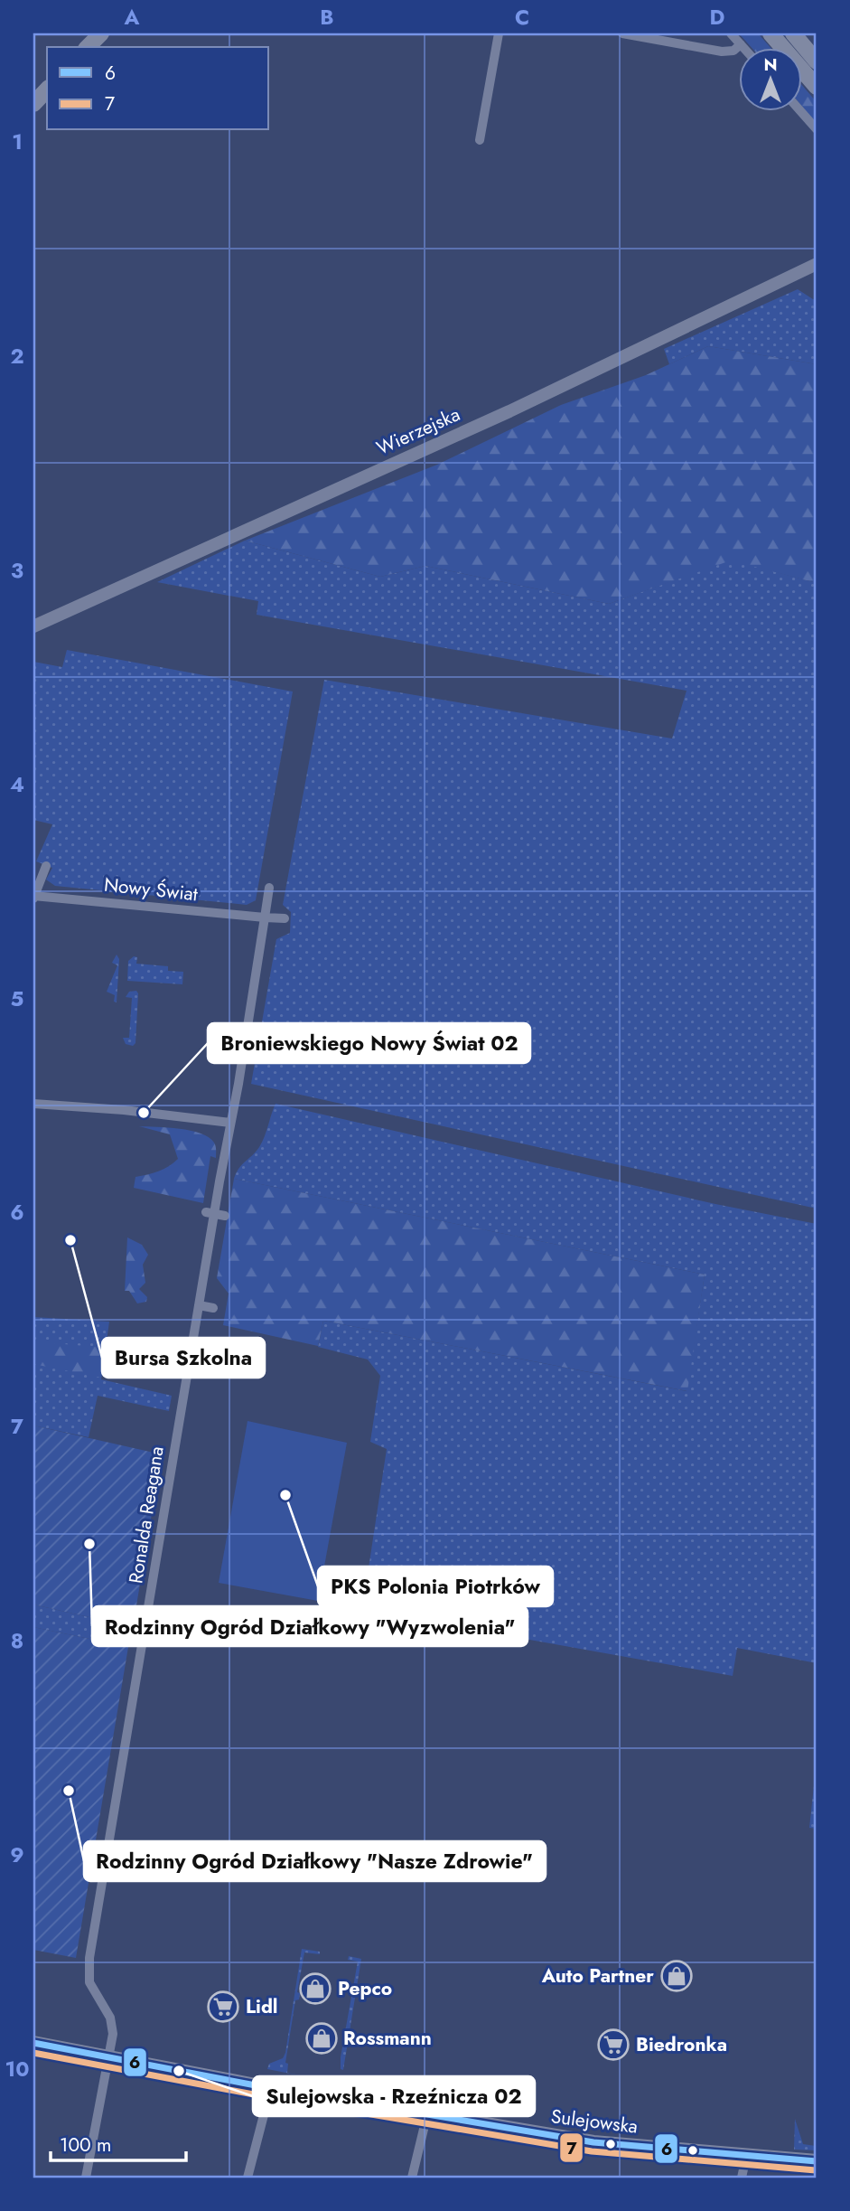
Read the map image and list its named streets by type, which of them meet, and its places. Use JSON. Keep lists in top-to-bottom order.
{
  "streets": {
    "main road": ["Sulejowska"],
    "street": ["Wierzejska", "Nowy Świat", "Ronalda Reagana"]
  },
  "crossings": [
    ["Ronalda Reagana", "Sulejowska"]
  ],
  "places": {
    "other": [
      "Broniewskiego Nowy Świat 02",
      "Bursa Szkolna",
      "PKS Polonia Piotrków",
      "Rodzinny Ogród Działkowy \"Wyzwolenia\"",
      "Rodzinny Ogród Działkowy \"Nasze Zdrowie\"",
      "Sulejowska - Rzeźnicza 02"
    ],
    "shop": ["Auto Partner", "Pepco", "Rossmann"],
    "supermarket": ["Lidl", "Biedronka"]
  },
  "lines": ["transit line 6", "transit line 7"],
  "legend": ["6", "7"],
  "scale_bar": "100 m",
  "north": "top",
  "grid": {
    "columns": [
      "A",
      "B",
      "C",
      "D"
    ],
    "rows": [
      "1",
      "2",
      "3",
      "4",
      "5",
      "6",
      "7",
      "8",
      "9",
      "10"
    ]
  }
}
